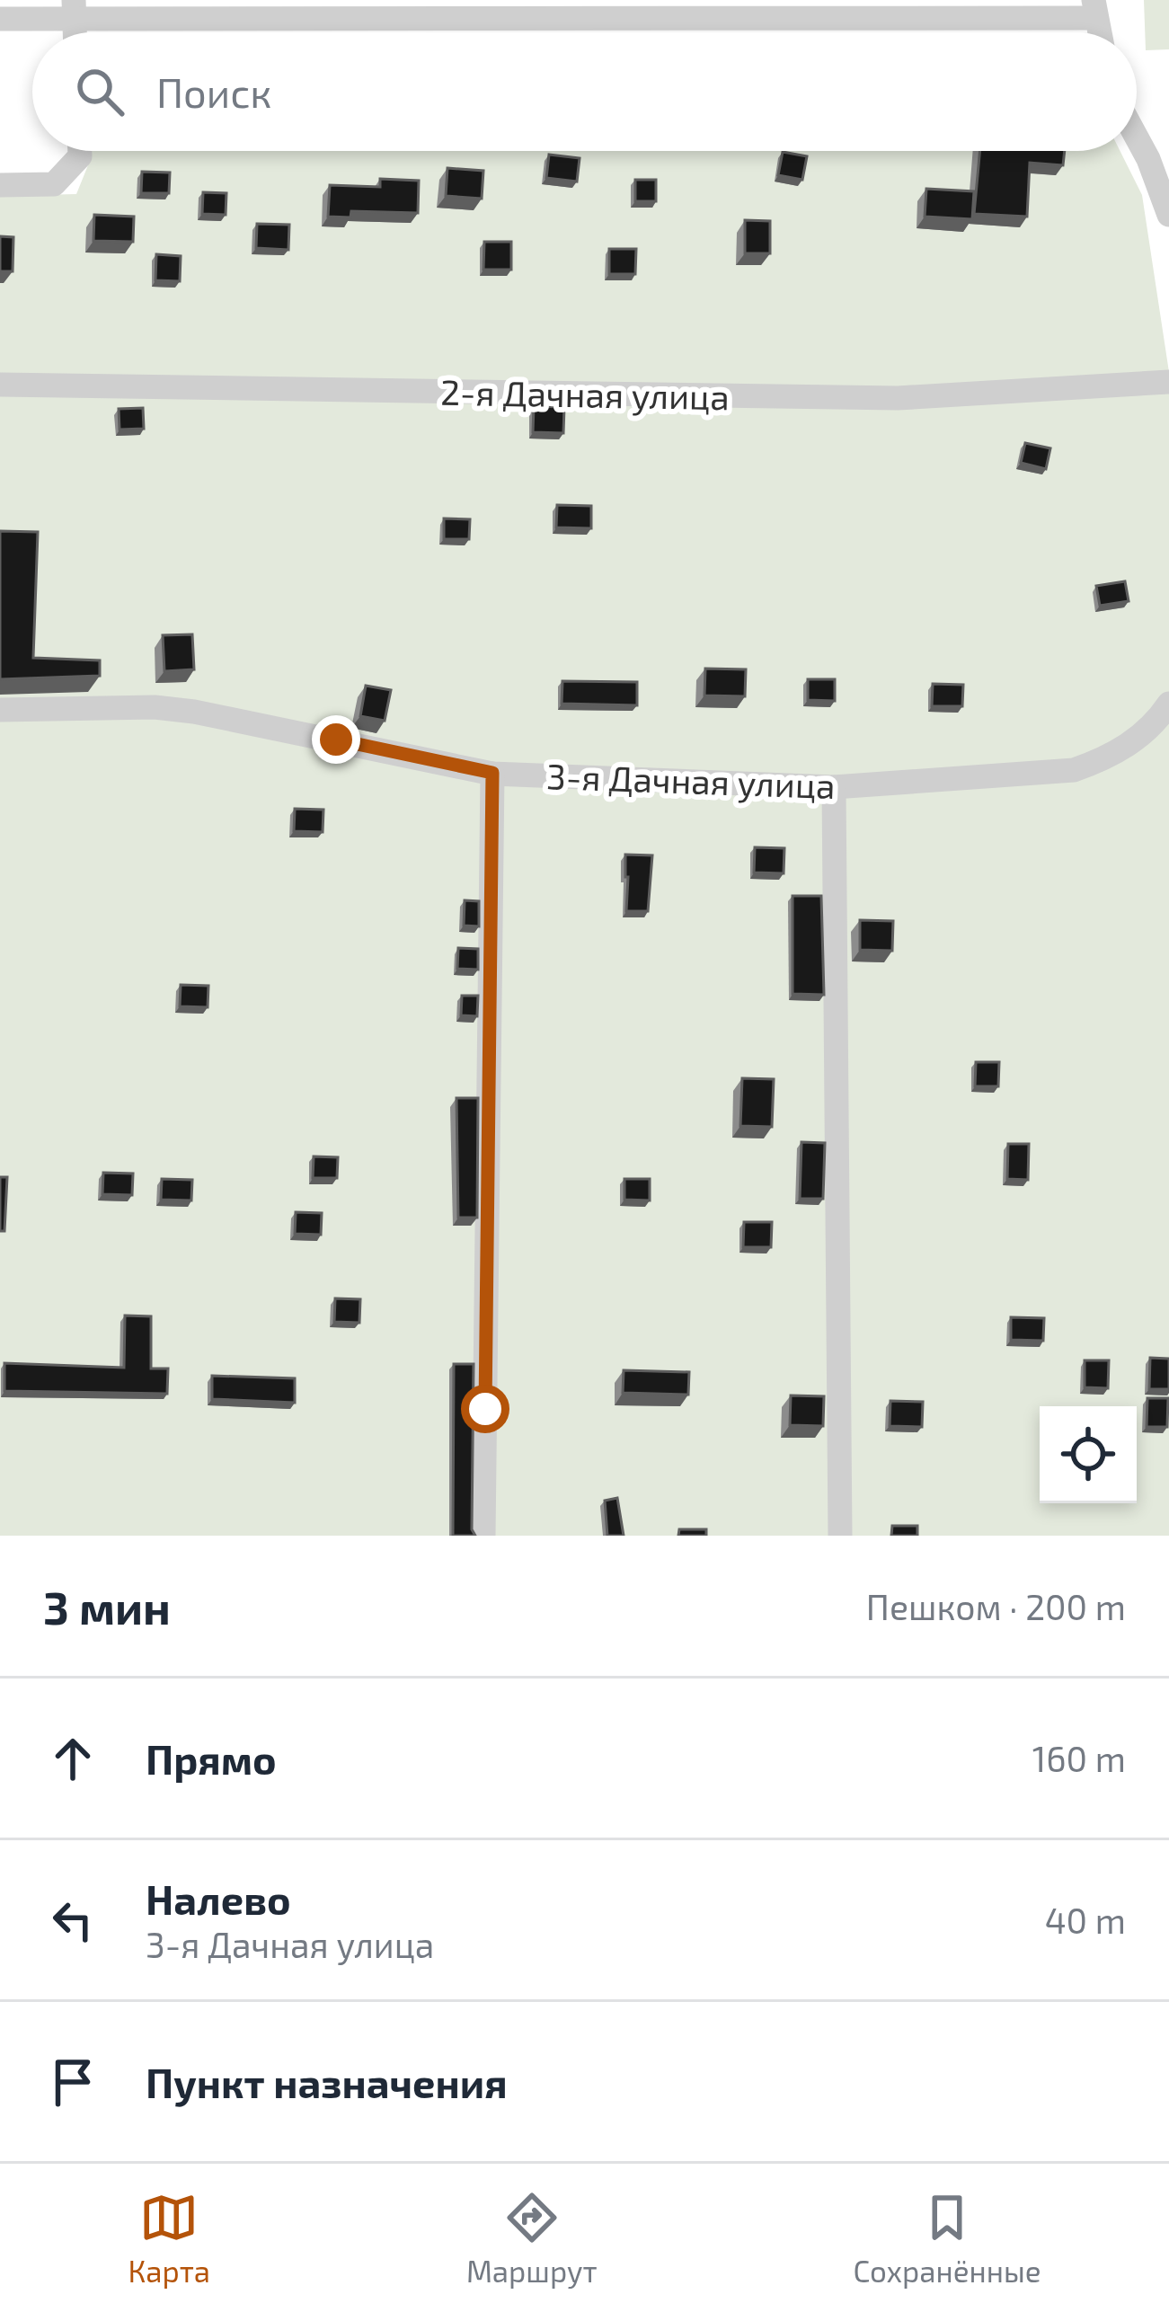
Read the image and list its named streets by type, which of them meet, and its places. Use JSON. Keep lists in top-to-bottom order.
{
  "streets": {
    "street": ["2-я Дачная улица", "3-я Дачная улица"]
  },
  "page": {
    "search": "Поиск",
    "heading": ["3 мин", "Пешком · 200 m"],
    "list": [
      ["Прямо", "160 m"],
      ["Налево", "3-я Дачная улица", "40 m"],
      "Пункт назначения"
    ],
    "nav": ["Карта", "Маршрут", "Сохранённые"]
  }
}
